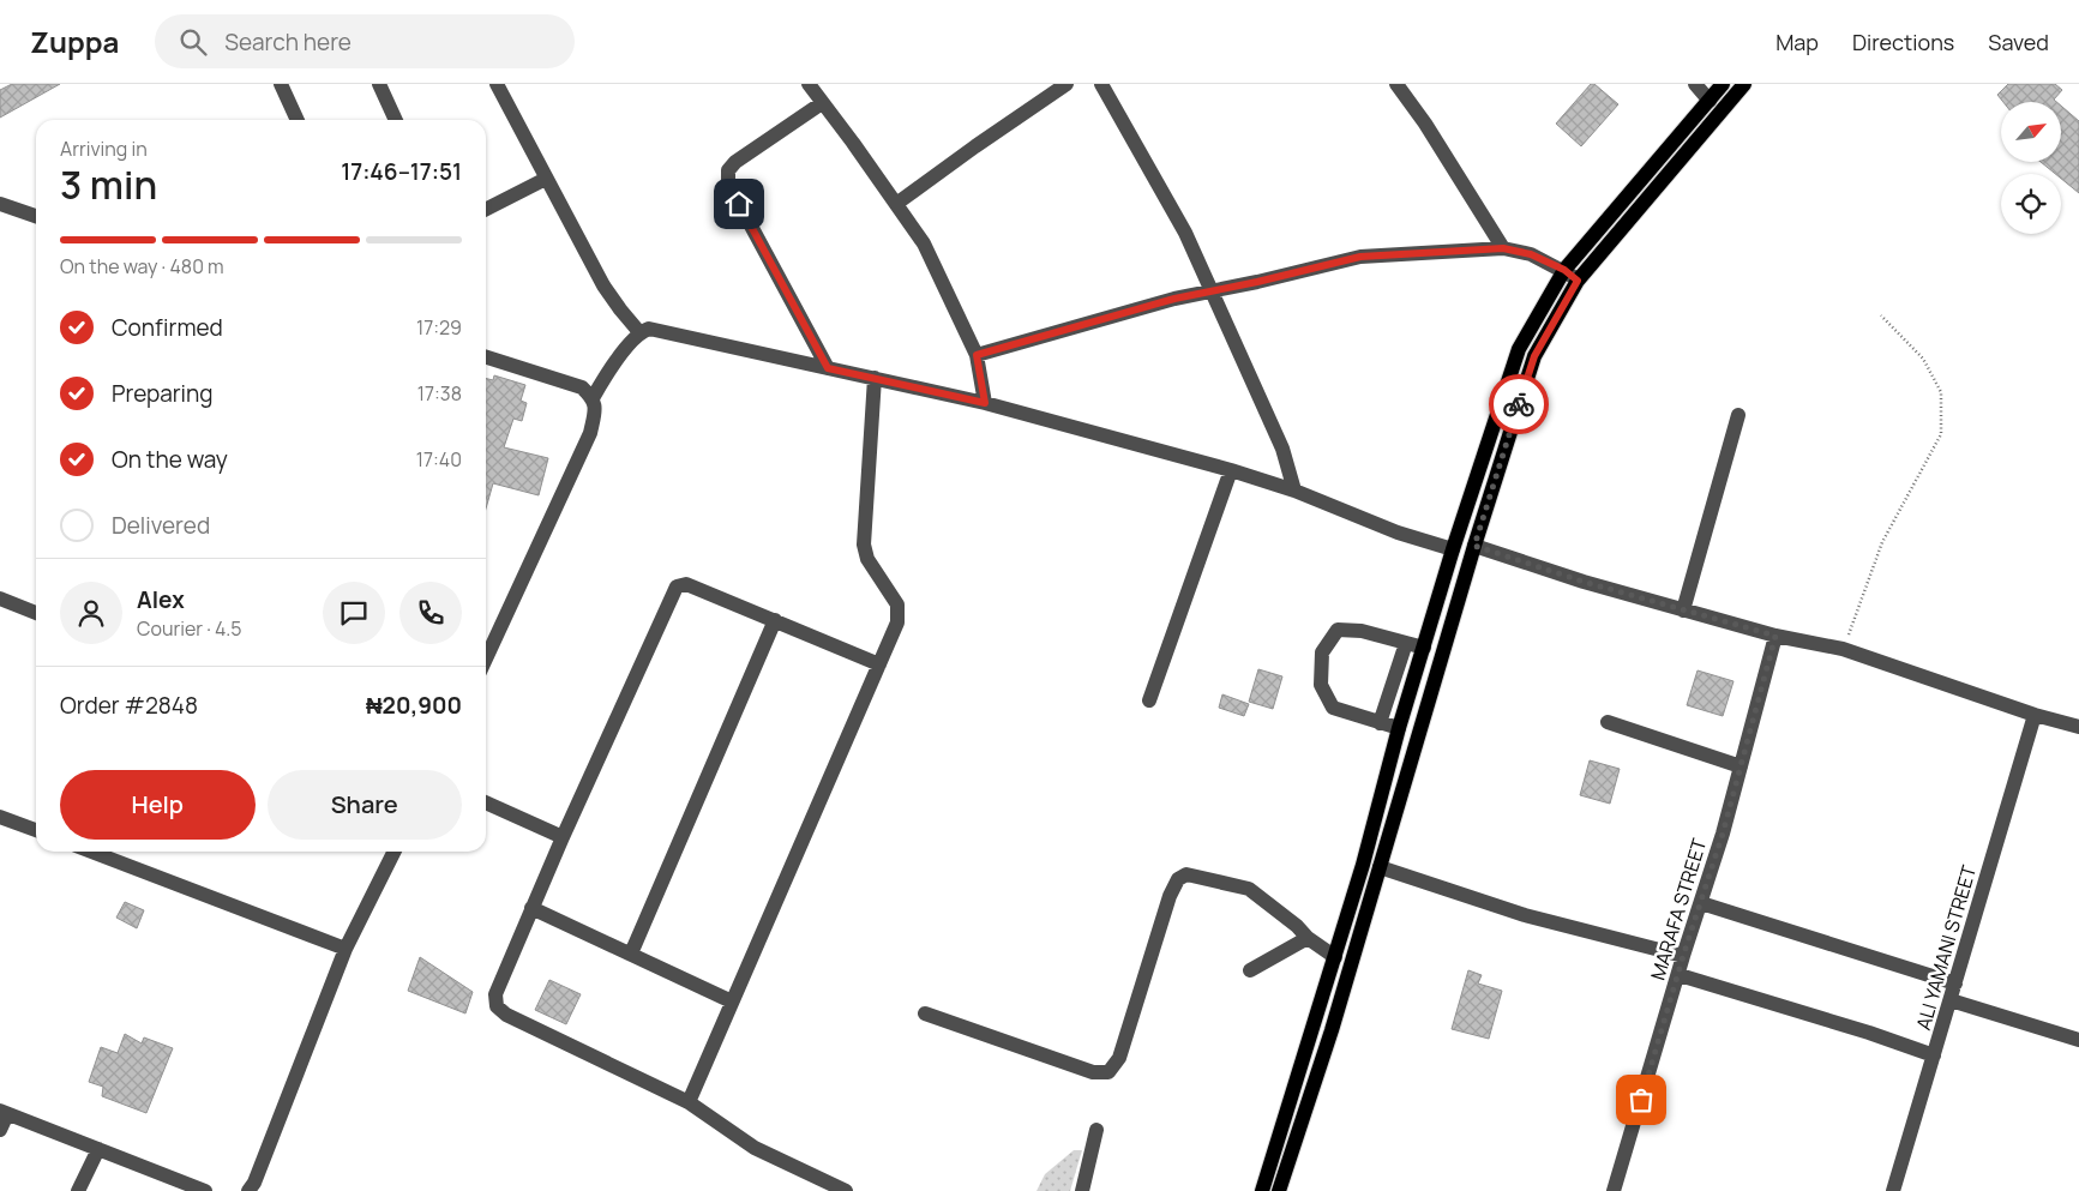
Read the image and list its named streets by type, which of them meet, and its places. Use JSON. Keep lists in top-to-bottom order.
{
  "streets": {
    "street": ["MARAFA STREET", "ALI YAMANI STREET"]
  },
  "north": "top right",
  "page": {
    "header": "Zuppa",
    "search": "Search here",
    "nav": ["Map", "Directions", "Saved"],
    "heading": ["3 min", "Arriving in", "17:46–17:51"],
    "panel": [
      "Alex",
      "Courier · 4.5",
      "Order #2848",
      "₦20,900"
    ],
    "bar": "On the way · 480 m",
    "list": [
      ["Confirmed", "17:29"],
      ["Preparing", "17:38"],
      ["On the way", "17:40"],
      "Delivered"
    ],
    "buttons": ["Help", "Share"]
  }
}
